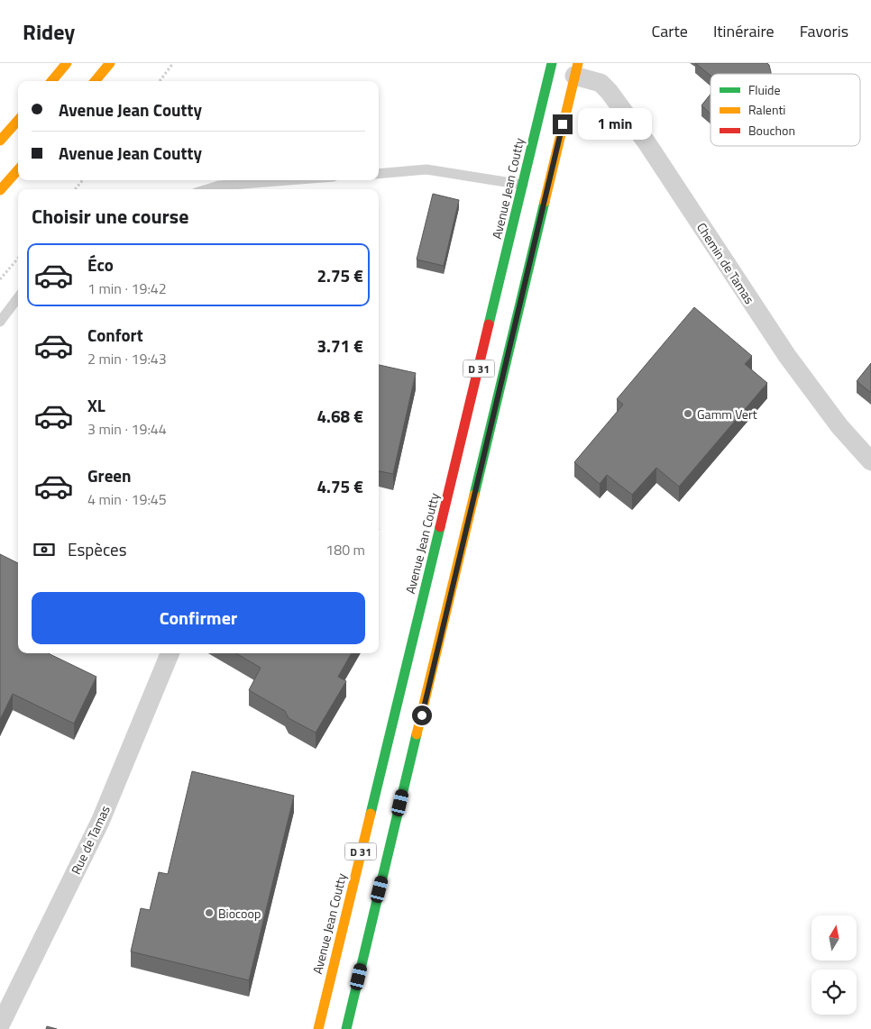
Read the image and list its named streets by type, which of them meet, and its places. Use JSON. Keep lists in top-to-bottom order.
{
  "streets": {
    "main road": ["Avenue Jean Coutty", "D 31"],
    "street": ["Chemin de Tamas", "Rue de Tamas"]
  },
  "crossings": [
    ["Chemin de Tamas", "D 31"]
  ],
  "places": ["Gamm Vert", "Biocoop"],
  "legend": ["Fluide", "Ralenti", "Bouchon"],
  "north": "top",
  "page": {
    "header": "Ridey",
    "nav": ["Carte", "Itinéraire", "Favoris"],
    "banner": ["Avenue Jean Coutty", "Avenue Jean Coutty"],
    "bubble": "1 min",
    "heading": "Choisir une course",
    "list": [
      {
        "name": "Éco",
        "note": "1 min · 19:42",
        "value": "2.75 €"
      },
      {
        "name": "Confort",
        "note": "2 min · 19:43",
        "value": "3.71 €"
      },
      {
        "name": "XL",
        "note": "3 min · 19:44",
        "value": "4.68 €"
      },
      {
        "name": "Green",
        "note": "4 min · 19:45",
        "value": "4.75 €"
      }
    ],
    "pay": ["Espèces", "180 m"],
    "buttons": "Confirmer"
  }
}
